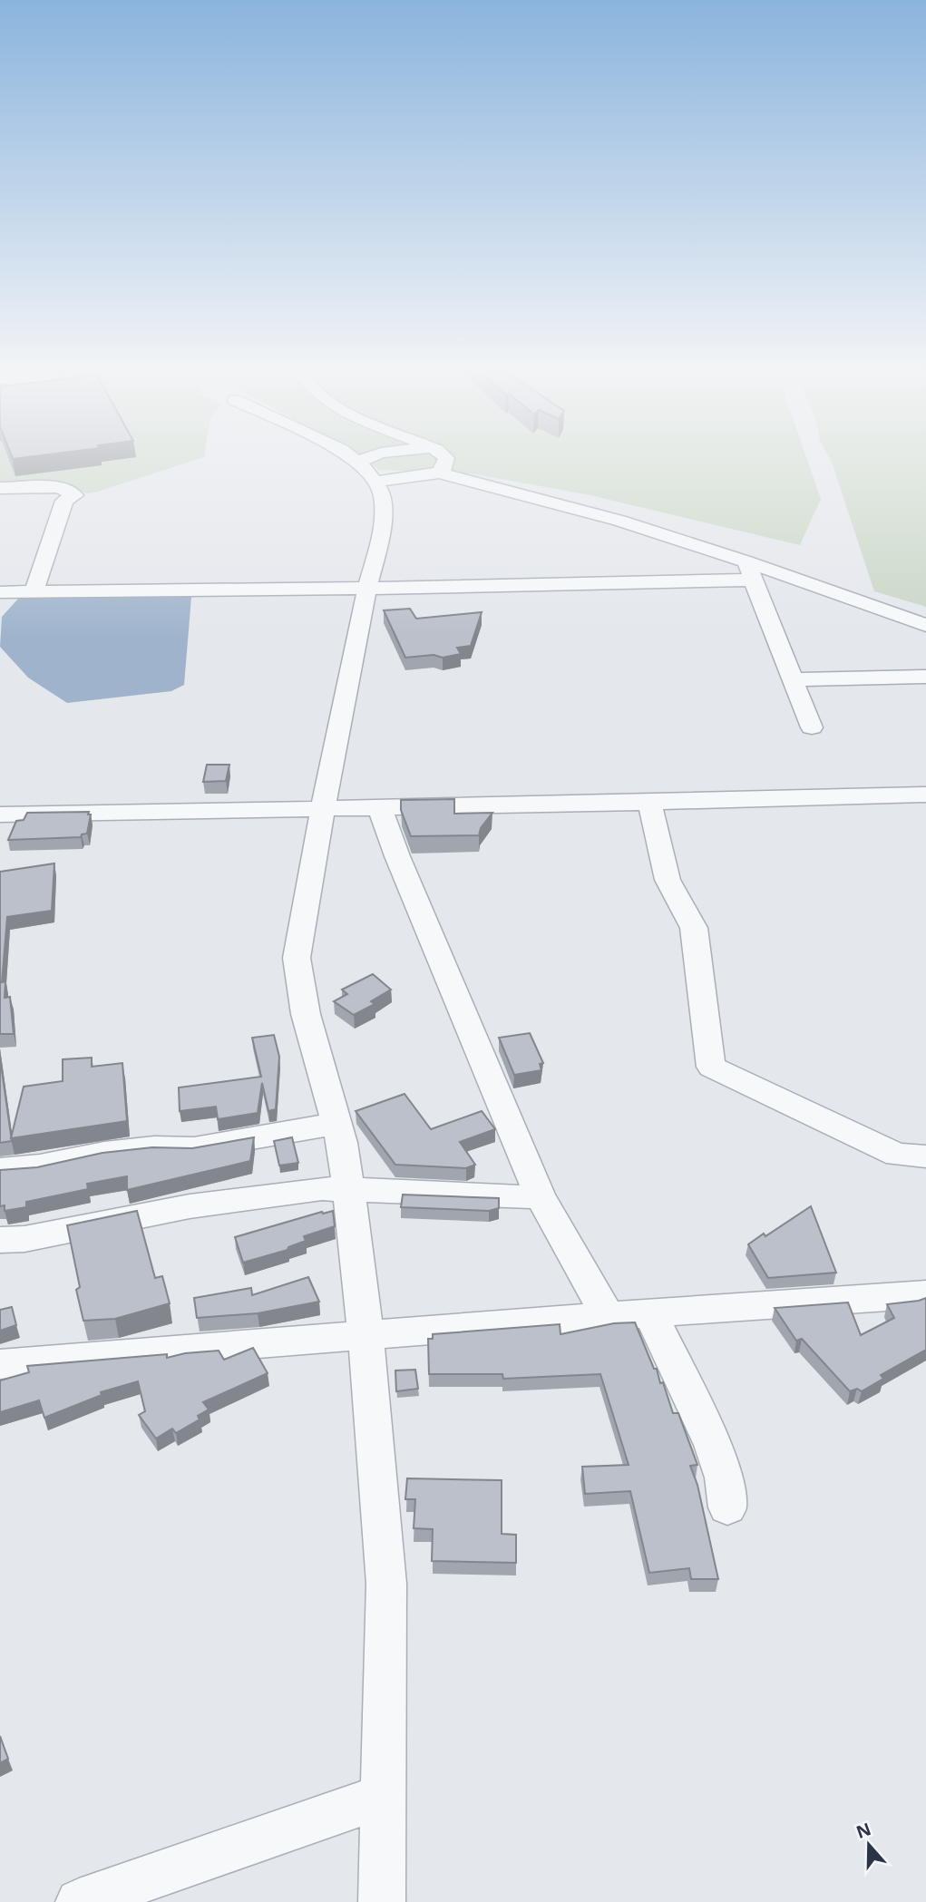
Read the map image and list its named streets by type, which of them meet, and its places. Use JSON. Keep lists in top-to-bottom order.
{
  "north": "top"
}
